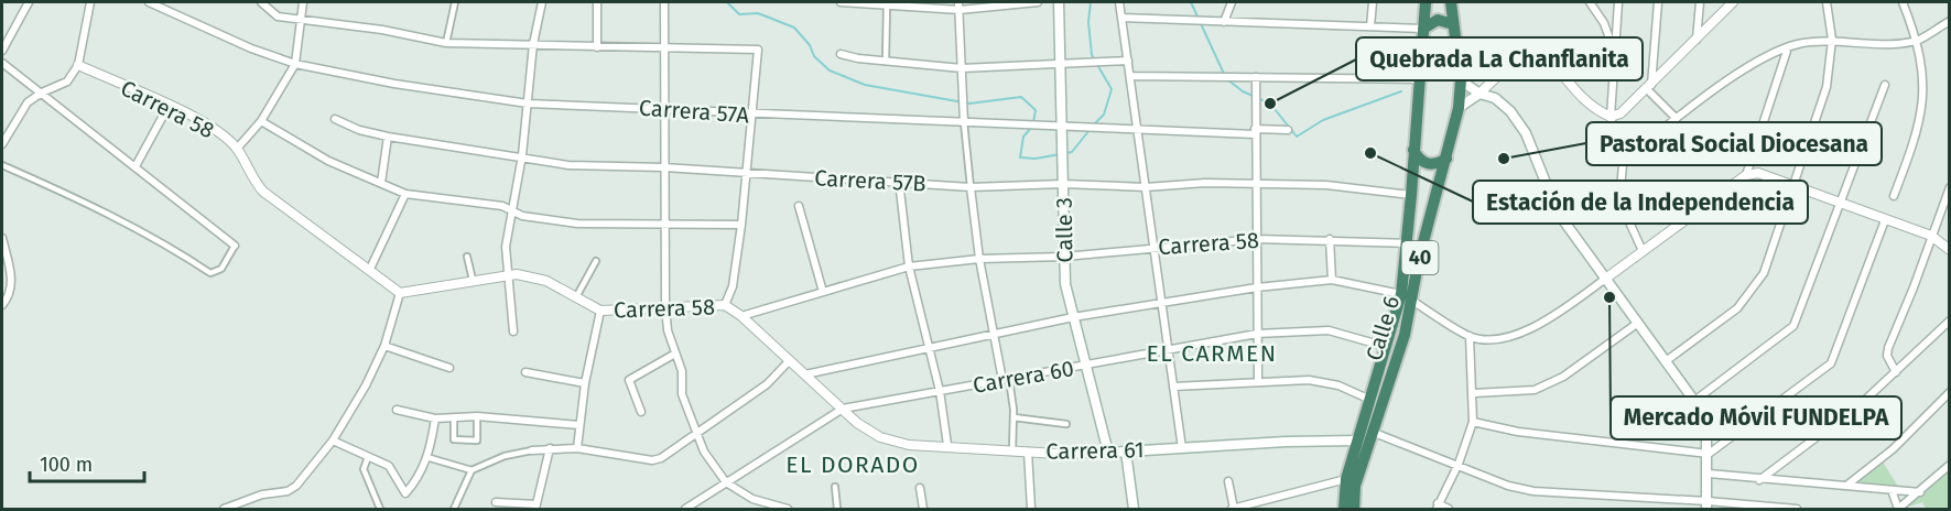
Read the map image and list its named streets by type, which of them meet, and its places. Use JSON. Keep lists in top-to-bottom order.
{
  "streets": {
    "highway": ["40", "Calle 6"],
    "main road": ["Calle 3", "Carrera 61"],
    "street": [
      "Carrera 58",
      "Carrera 57A",
      "Carrera 57B",
      "Carrera 60"
    ]
  },
  "crossings": [
    ["Carrera 58", "Calle 3"],
    ["Carrera 58", "Calle 6"],
    ["Carrera 58", "Carrera 61"],
    ["Carrera 57A", "Calle 3"],
    ["Carrera 57B", "Calle 3"],
    ["Carrera 57B", "Calle 6"],
    ["Calle 3", "Carrera 60"],
    ["Calle 3", "Carrera 61"],
    ["Calle 6", "Carrera 60"],
    ["Calle 6", "Carrera 61"],
    ["Carrera 60", "Carrera 61"]
  ],
  "districts": ["EL CARMEN", "EL DORADO"],
  "places": [
    "Quebrada La Chanflanita",
    "Estación de la Independencia",
    "Pastoral Social Diocesana",
    "Mercado Móvil FUNDELPA"
  ],
  "scale_bar": "100 m"
}
